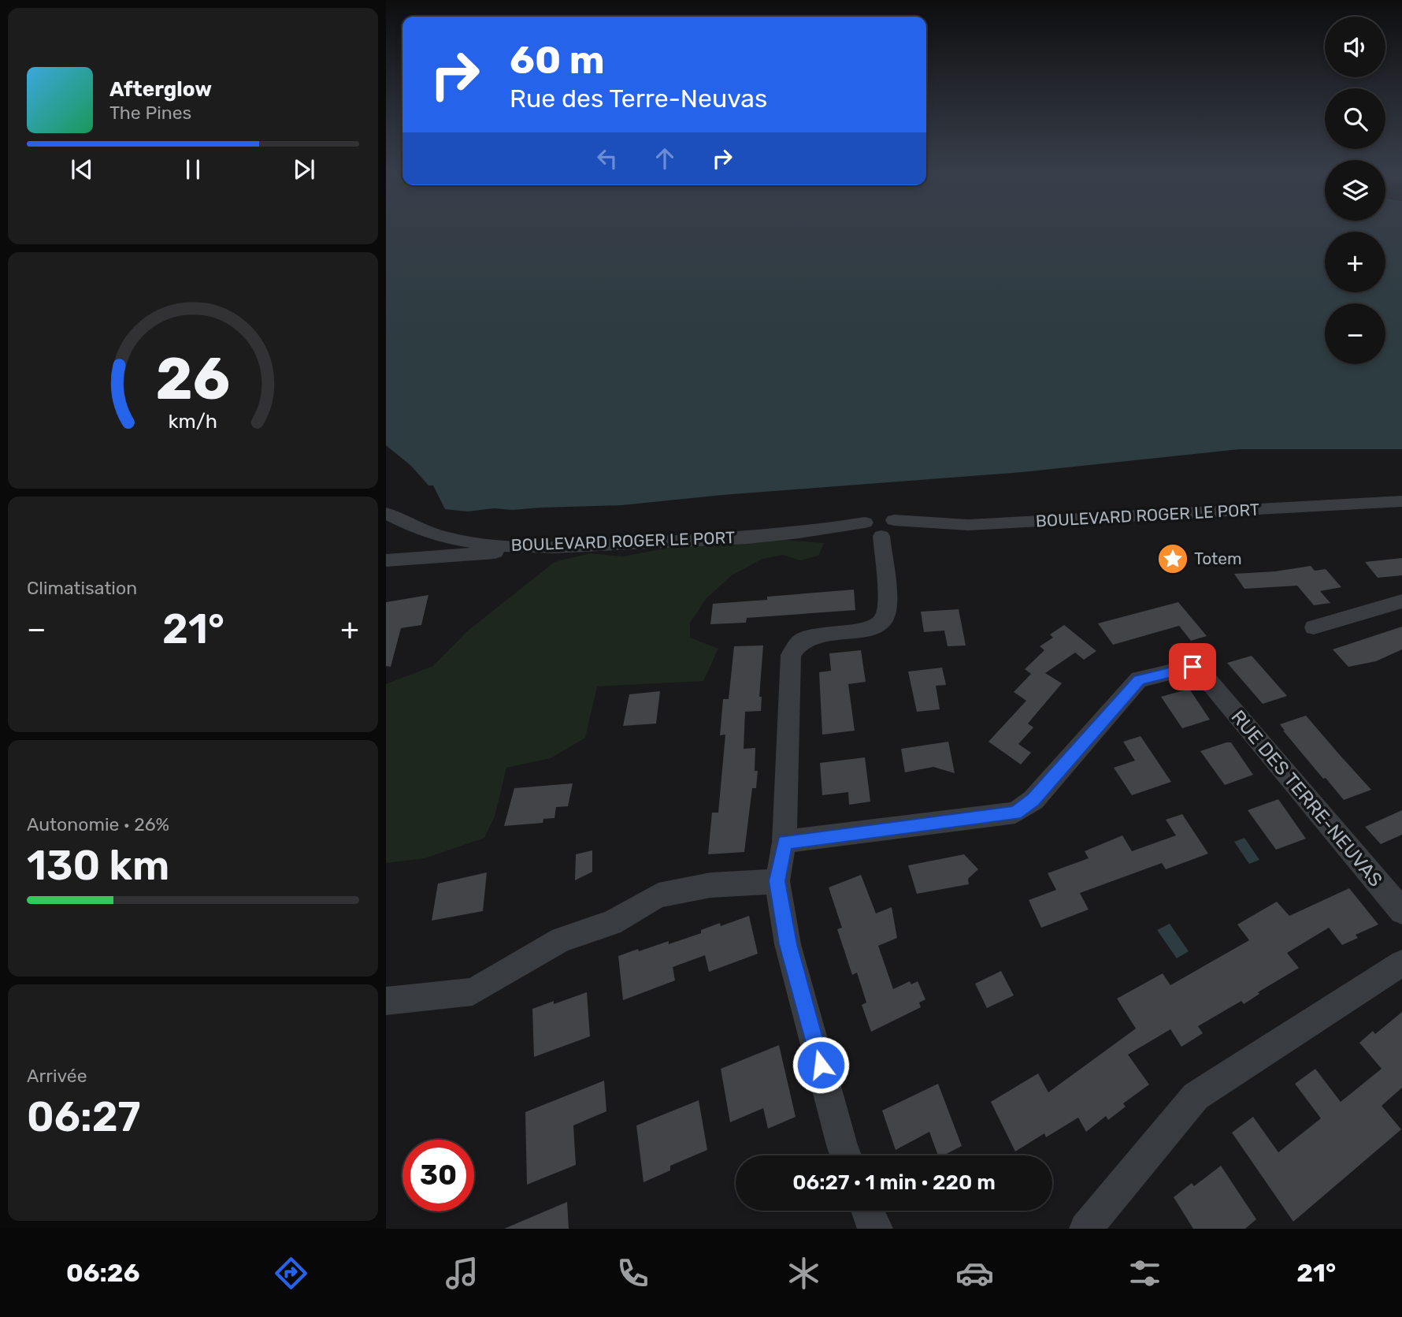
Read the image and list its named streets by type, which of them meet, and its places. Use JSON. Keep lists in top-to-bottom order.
{
  "streets": {
    "street": ["BOULEVARD ROGER LE PORT", "RUE DES TERRE-NEUVAS"]
  },
  "places": {
    "place": ["Totem"]
  },
  "page": {
    "map_buttons": ["+", "−"],
    "turn": ["60 m", "Rue des Terre-Neuvas"],
    "song": ["Afterglow", "The Pines"],
    "tile": [
      "Climatisation",
      ["Autonomie · 26%", "130 km"],
      ["Arrivée", "06:27"]
    ],
    "heat": ["−", "21°", "+"],
    "limit": "30",
    "trip": "06:27 · 1 min · 220 m",
    "tabs": ["06:26", "21°"],
    "gauge": ["26", "km/h"]
  }
}
